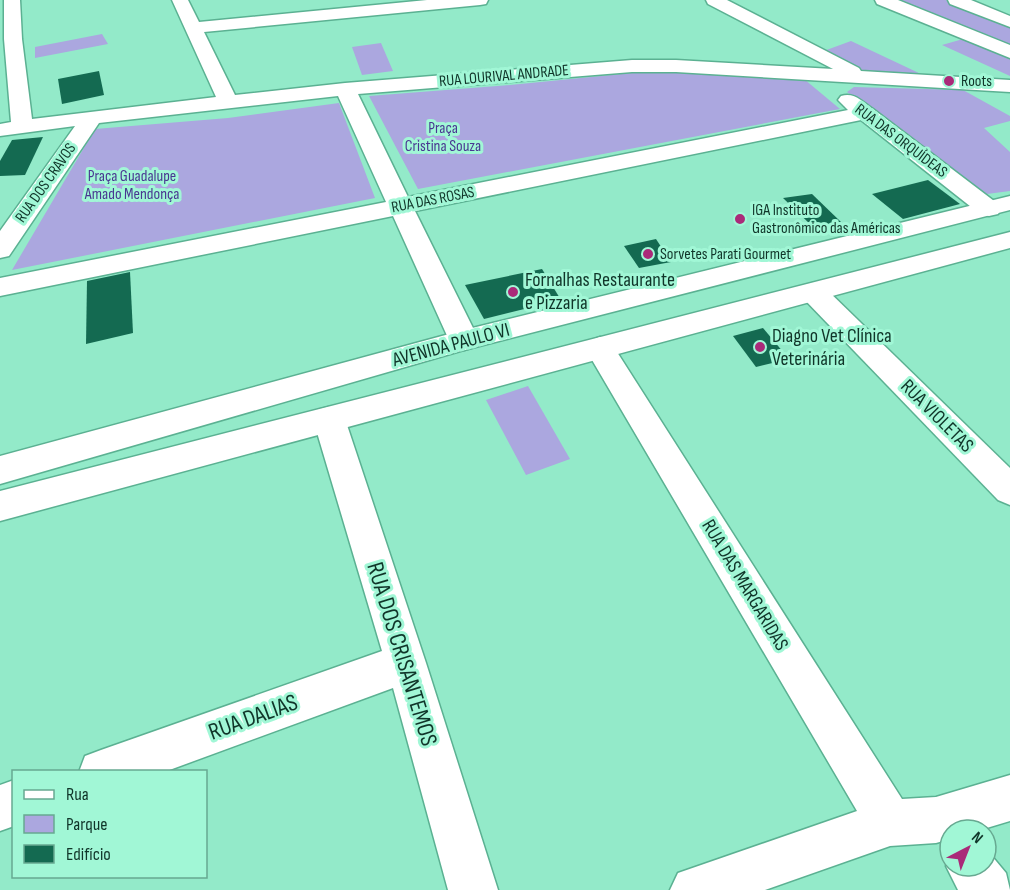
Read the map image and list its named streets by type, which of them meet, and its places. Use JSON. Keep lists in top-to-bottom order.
{
  "streets": {
    "street": [
      "RUA LOURIVAL ANDRADE",
      "RUA DAS ORQUÍDEAS",
      "RUA DOS CRAVOS",
      "RUA DAS ROSAS",
      "AVENIDA PAULO VI",
      "RUA VIOLETAS",
      "RUA DAS MARGARIDAS",
      "RUA DOS CRISANTEMOS",
      "RUA DALIAS"
    ]
  },
  "crossings": [
    ["RUA LOURIVAL ANDRADE", "RUA DAS ORQUÍDEAS"],
    ["RUA LOURIVAL ANDRADE", "RUA DOS CRAVOS"],
    ["RUA DAS ORQUÍDEAS", "RUA DAS ROSAS"],
    ["RUA DAS ORQUÍDEAS", "AVENIDA PAULO VI"],
    ["AVENIDA PAULO VI", "RUA VIOLETAS"],
    ["AVENIDA PAULO VI", "RUA DAS MARGARIDAS"],
    ["AVENIDA PAULO VI", "RUA DOS CRISANTEMOS"],
    ["RUA DOS CRISANTEMOS", "RUA DALIAS"]
  ],
  "parks": ["Praça Cristina Souza", "Praça Guadalupe Amado Mendonça"],
  "places": [
    "Roots",
    "IGA Instituto Gastronômico das Américas",
    "Sorvetes Parati Gourmet",
    "Fornalhas Restaurante e Pizzaria",
    "Diagno Vet Clínica Veterinária"
  ],
  "legend": ["Rua", "Parque", "Edifício"],
  "north": "top right"
}
